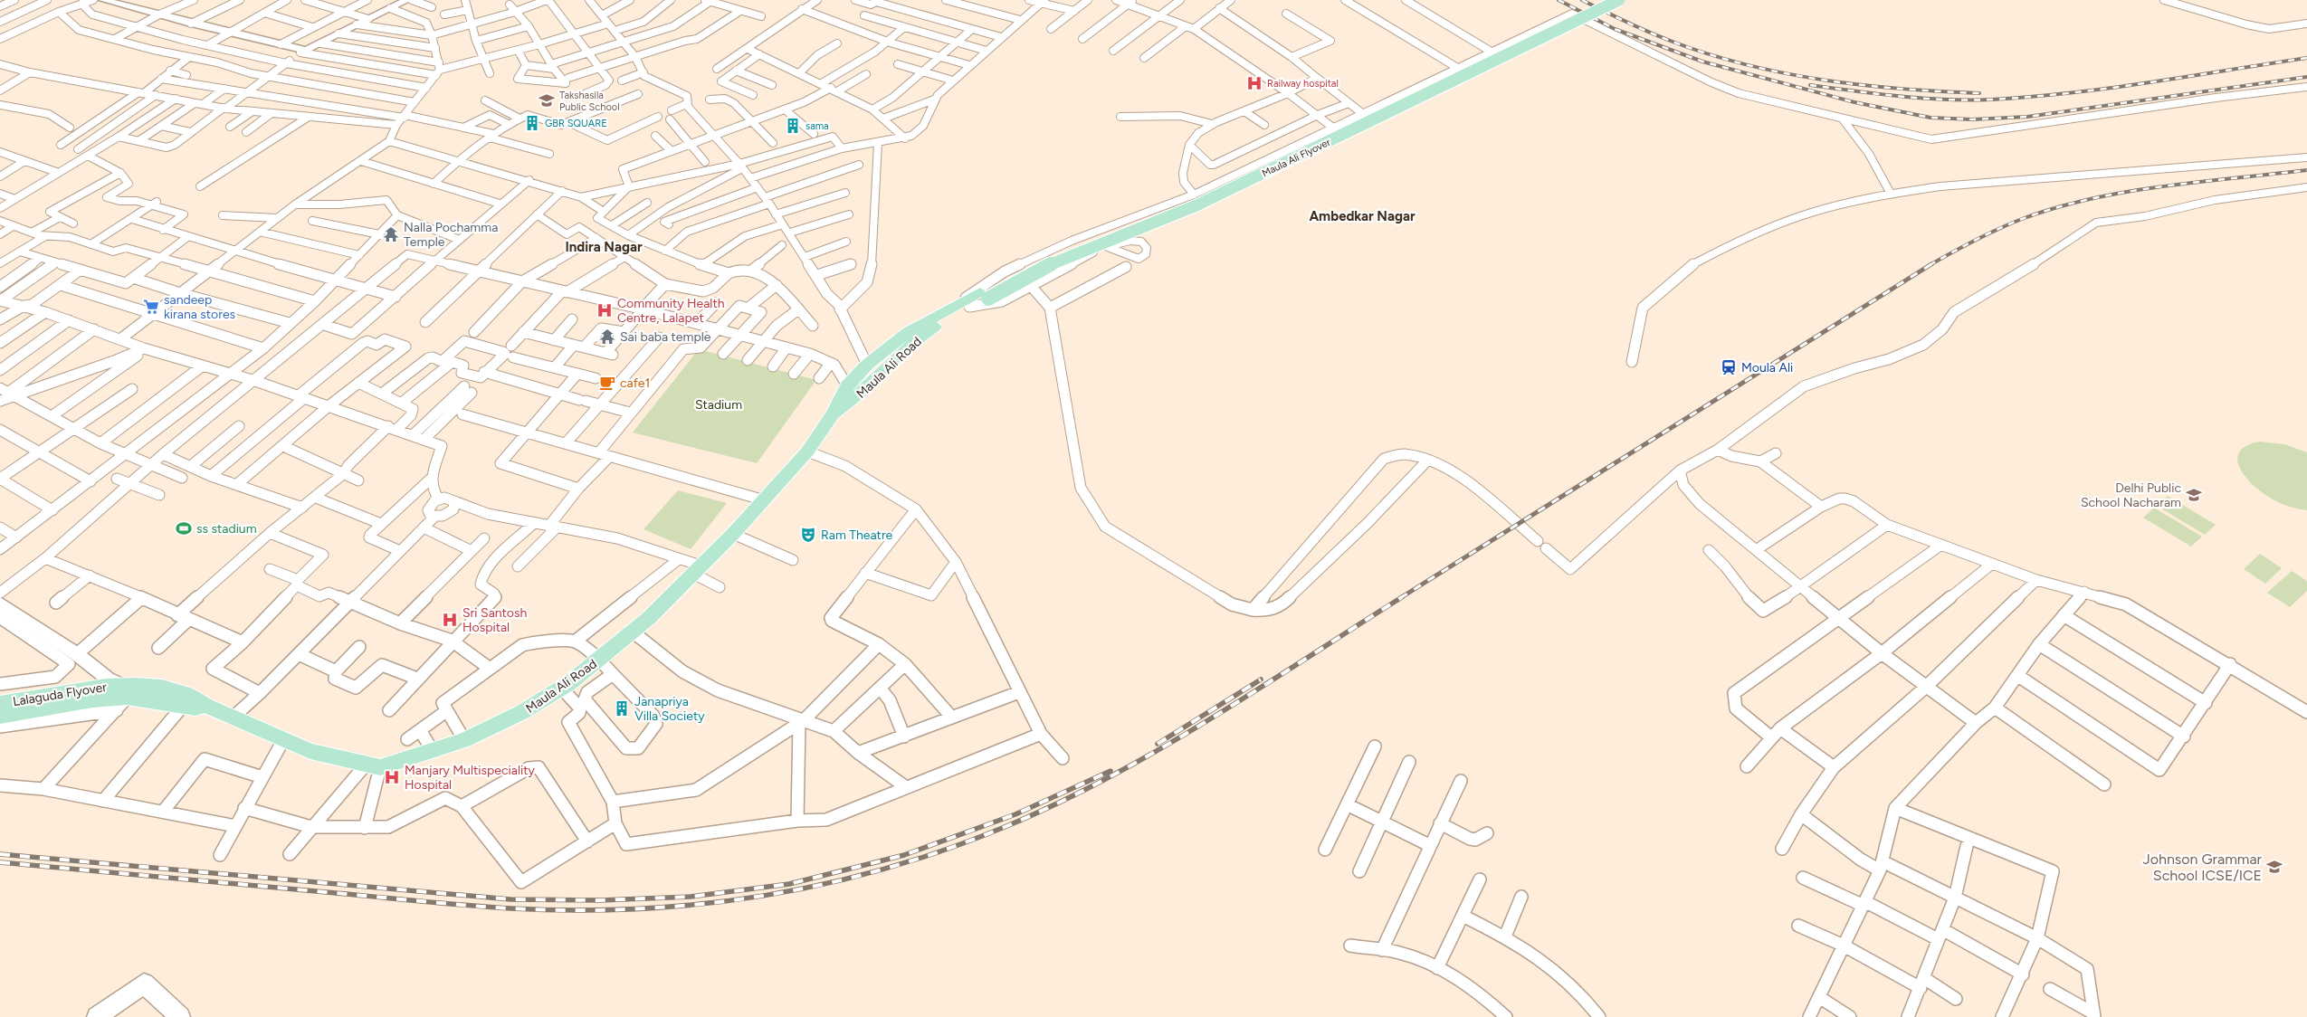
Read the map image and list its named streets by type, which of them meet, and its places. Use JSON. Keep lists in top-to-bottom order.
{
  "streets": {
    "main road": ["Maula Ali Flyover", "Maula Ali Road", "Lalaguda Flyover"]
  },
  "crossings": [
    ["Maula Ali Flyover", "Maula Ali Road"],
    ["Maula Ali Road", "Lalaguda Flyover"]
  ],
  "districts": ["Ambedkar Nagar", "Indira Nagar"],
  "parks": ["Stadium"],
  "places": {
    "hospital": [
      "Railway hospital",
      "Community Health Centre, Lalapet",
      "Sri Santosh Hospital",
      "Manjary Multispeciality Hospital"
    ],
    "school or university": ["Takshasila Public School", "Delhi Public School Nacharam", "Johnson Grammar School ICSE/ICE"],
    "building": ["GBR SQUARE", "sama", "Janapriya Villa Society"],
    "temple": ["Nalla Pochamma Temple", "Sai baba temple"],
    "supermarket": ["sandeep kirana stores"],
    "station": ["Moula Ali"],
    "cafe": ["cafe1"],
    "sports": ["ss stadium"],
    "theatre": ["Ram Theatre"]
  }
}
